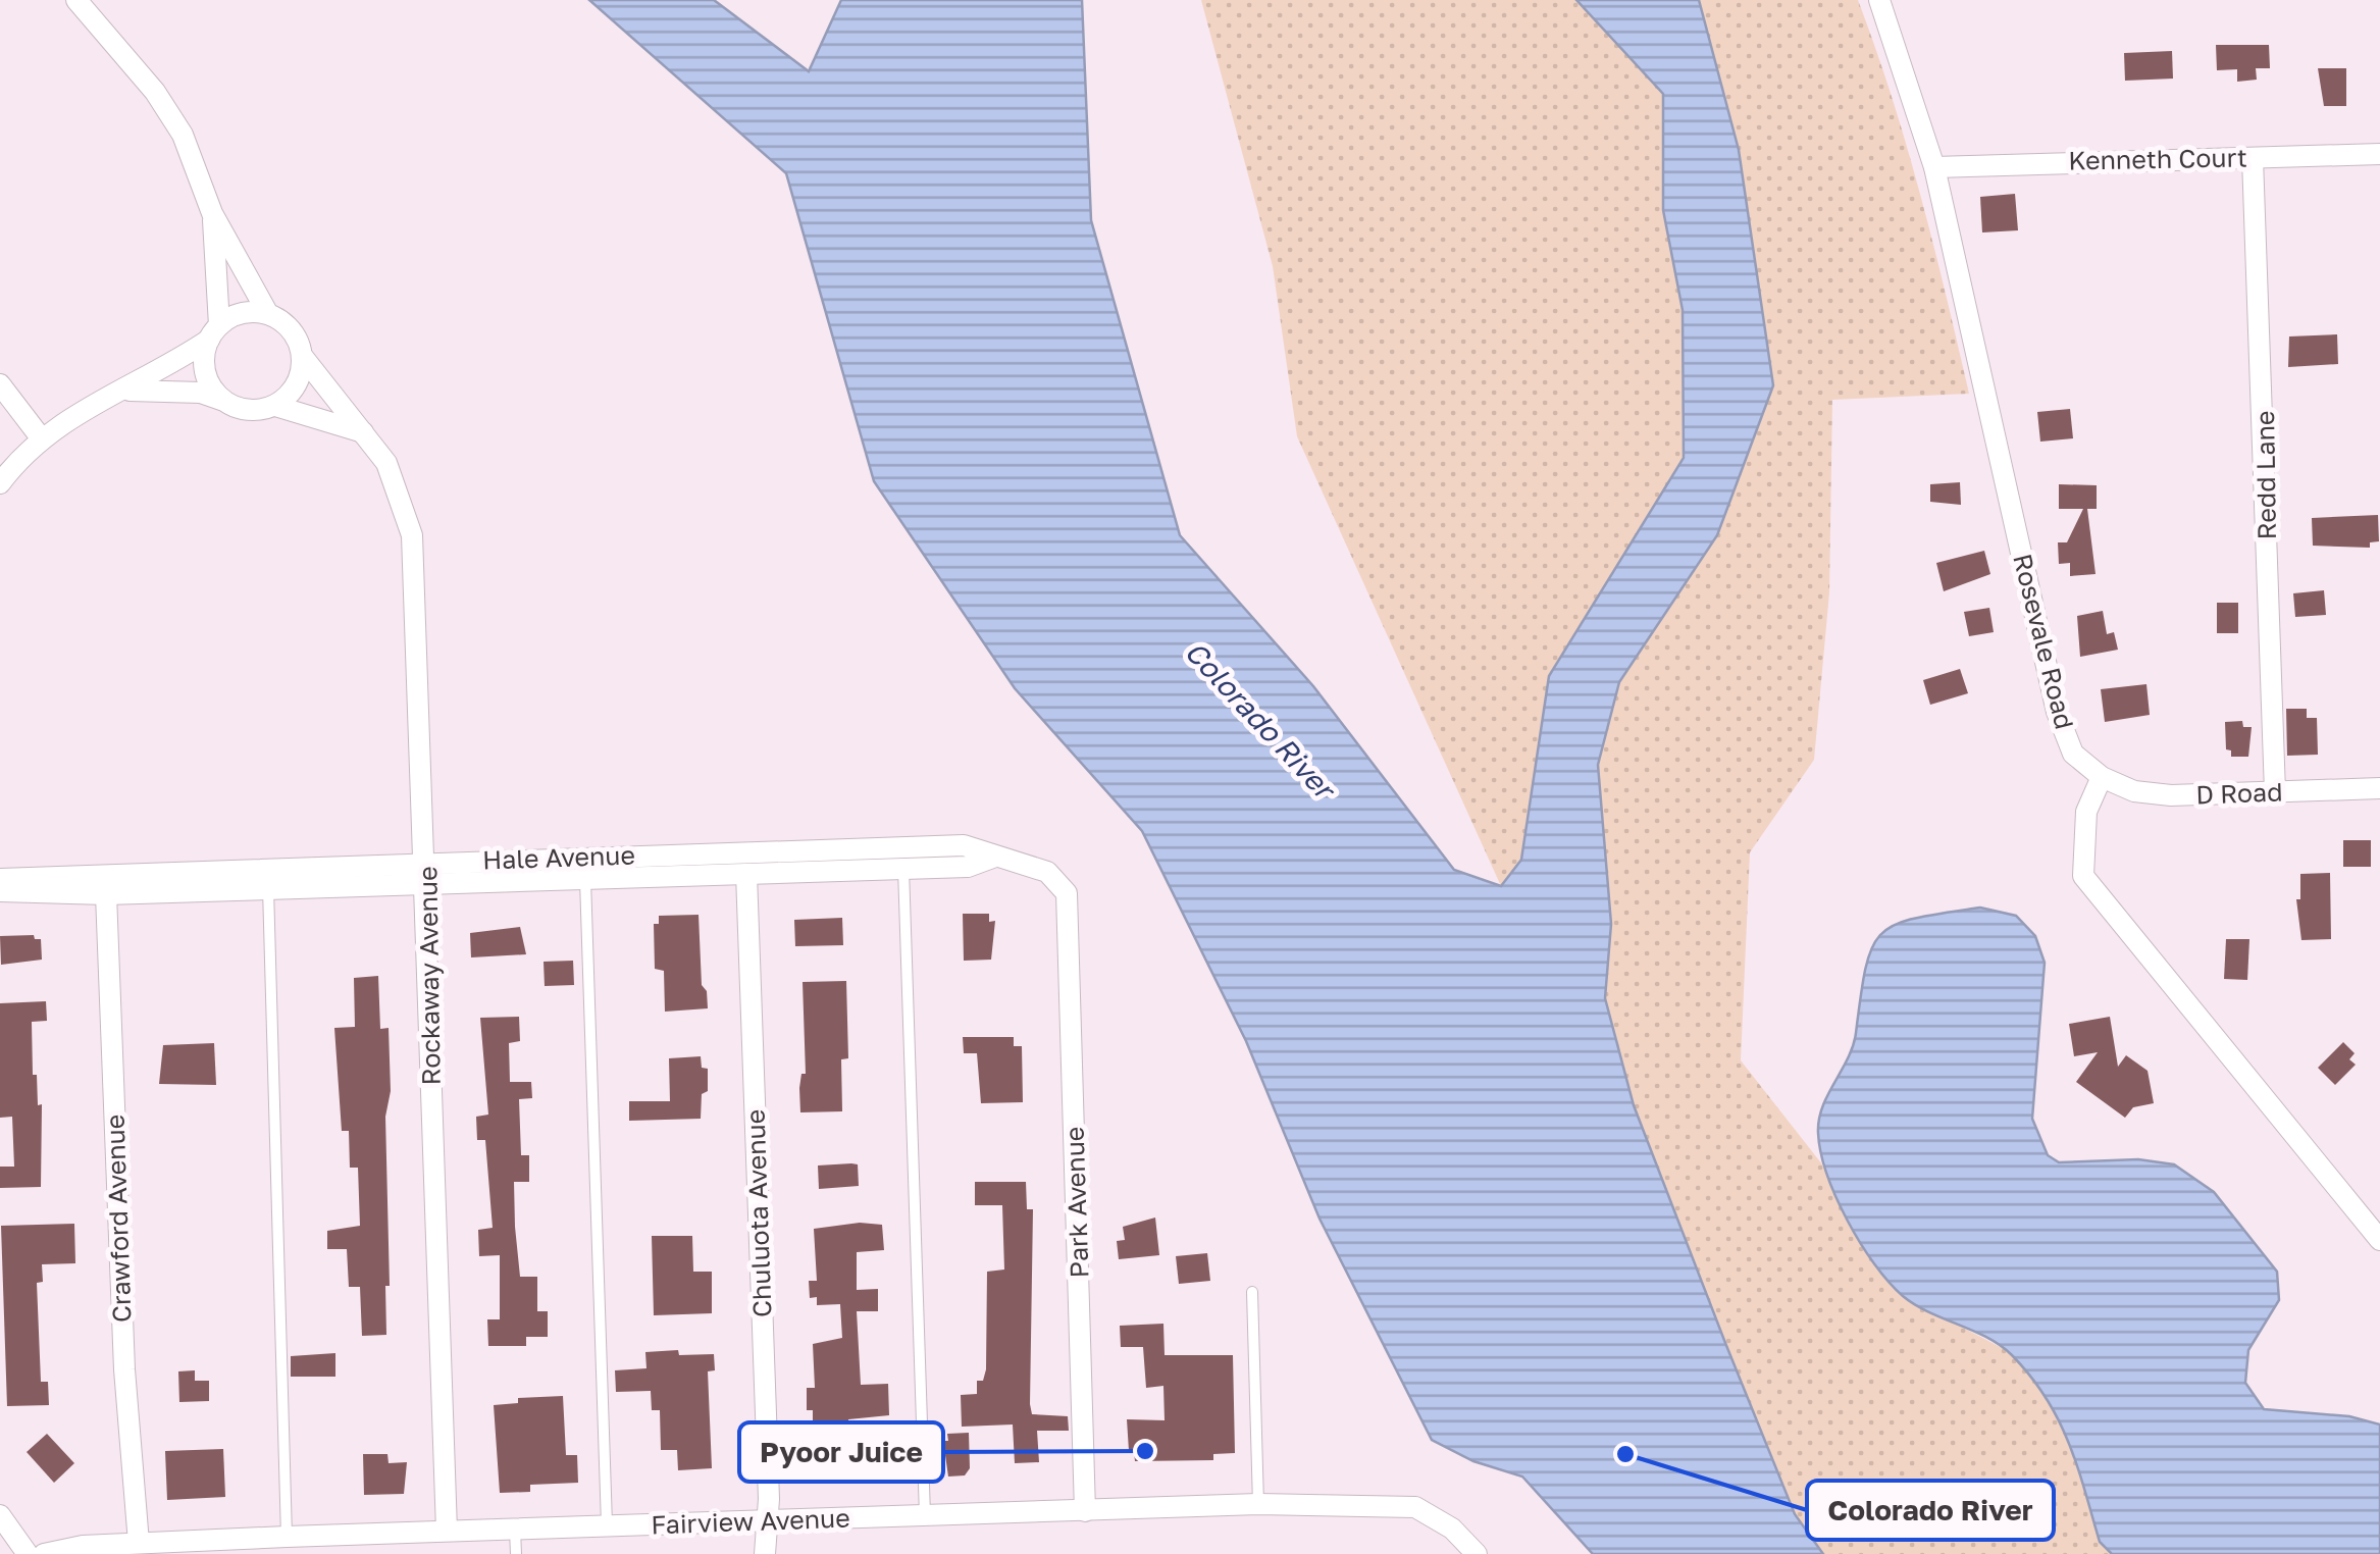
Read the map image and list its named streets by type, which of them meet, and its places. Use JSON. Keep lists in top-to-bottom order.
{
  "streets": {
    "street": [
      "Kenneth Court",
      "Redd Lane",
      "Rosevale Road",
      "D Road",
      "Hale Avenue",
      "Rockaway Avenue",
      "Park Avenue",
      "Chuluota Avenue",
      "Crawford Avenue",
      "Fairview Avenue"
    ]
  },
  "crossings": [
    ["Kenneth Court", "Redd Lane"],
    ["Kenneth Court", "Rosevale Road"],
    ["Redd Lane", "D Road"],
    ["Rosevale Road", "D Road"],
    ["Hale Avenue", "Rockaway Avenue"],
    ["Hale Avenue", "Park Avenue"],
    ["Hale Avenue", "Chuluota Avenue"],
    ["Hale Avenue", "Crawford Avenue"],
    ["Rockaway Avenue", "Fairview Avenue"],
    ["Park Avenue", "Fairview Avenue"],
    ["Chuluota Avenue", "Fairview Avenue"],
    ["Crawford Avenue", "Fairview Avenue"]
  ],
  "water": ["Colorado River"],
  "places": ["Pyoor Juice", "Colorado River"]
}
